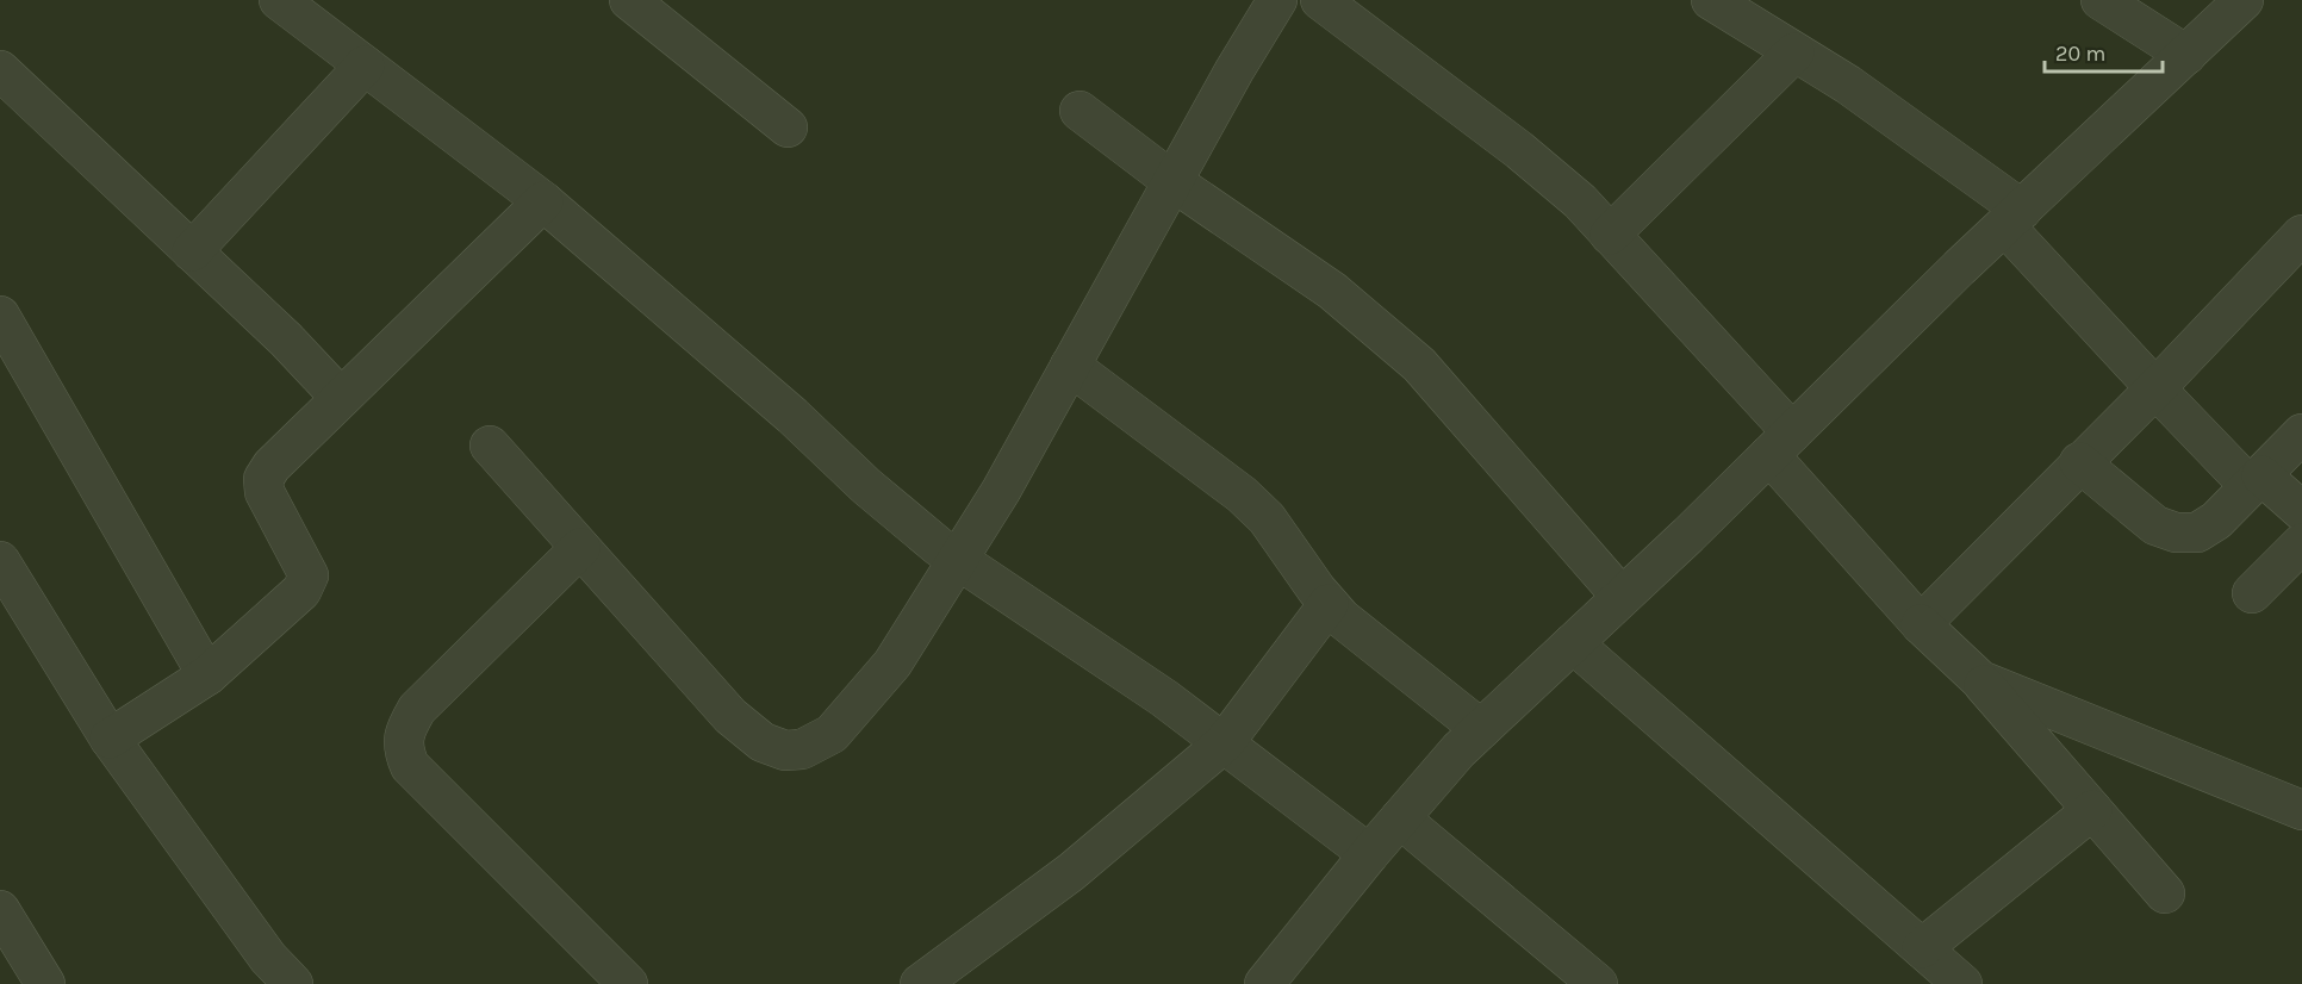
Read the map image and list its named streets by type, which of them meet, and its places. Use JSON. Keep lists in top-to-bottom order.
{
  "scale_bar": "20 m"
}
